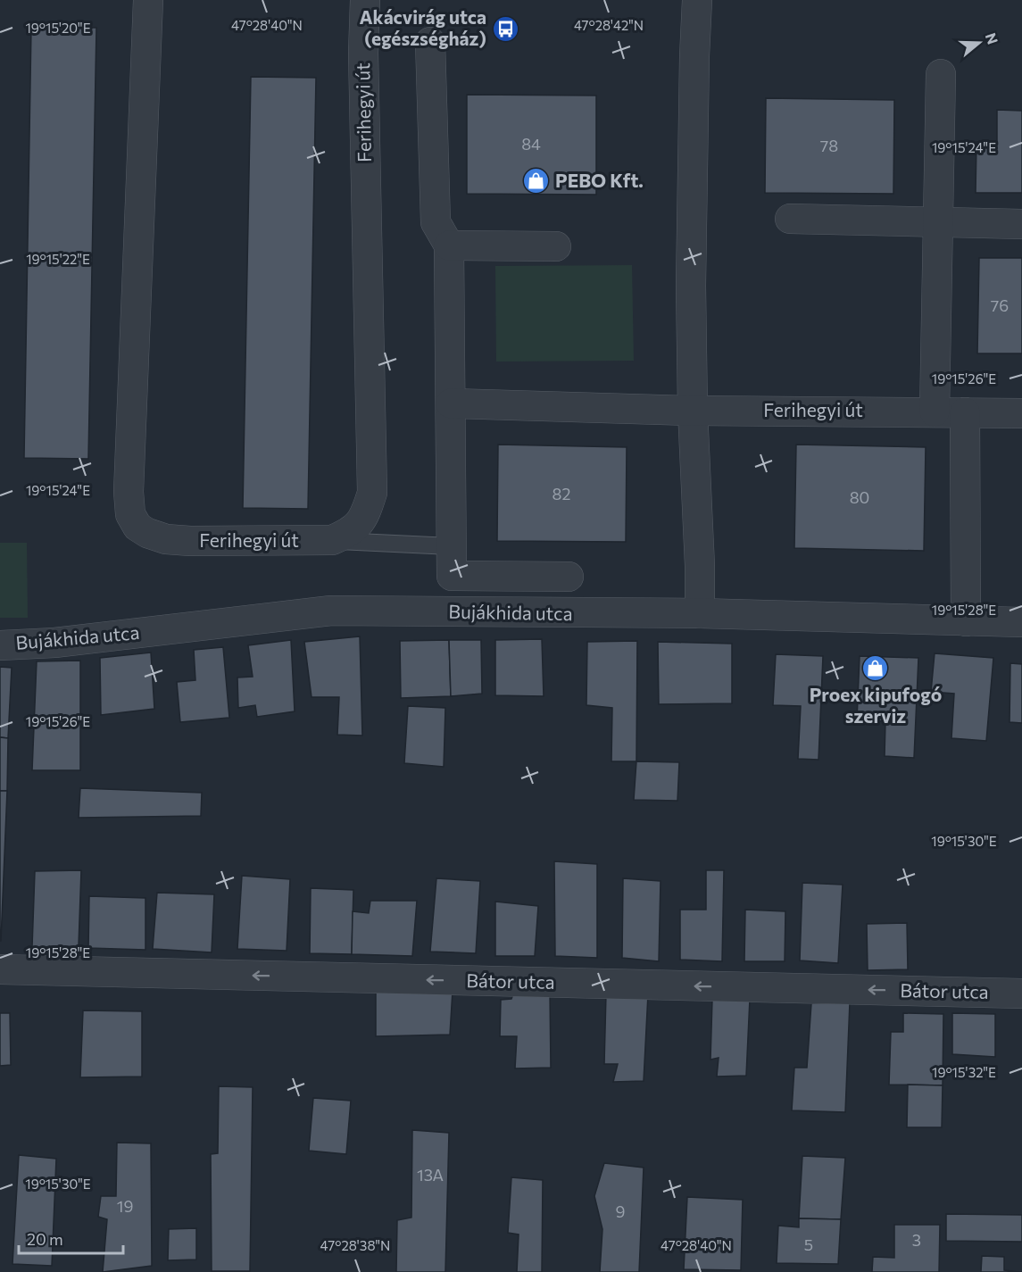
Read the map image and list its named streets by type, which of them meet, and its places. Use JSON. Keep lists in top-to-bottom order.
{
  "streets": {
    "street": ["Ferihegyi út", "Bujákhida utca", "Bátor utca"]
  },
  "one_way": ["Bátor utca"],
  "places": {
    "bus stop": ["Akácvirág utca (egészségház)"],
    "shop": ["PEBO Kft.", "Proex kipufogó szerviz"]
  },
  "house_numbers": [
    "84",
    "78",
    "76",
    "82",
    "80",
    "13A",
    "19",
    "9",
    "3",
    "5"
  ],
  "scale_bar": "20 m",
  "north": "right",
  "coordinates": [
    "47°28'40\"N",
    "47°28'42\"N",
    "19°15'20\"E",
    "19°15'24\"E",
    "19°15'22\"E",
    "19°15'26\"E",
    "19°15'28\"E",
    "19°15'30\"E",
    "19°15'32\"E",
    "47°28'38\"N"
  ]
}
